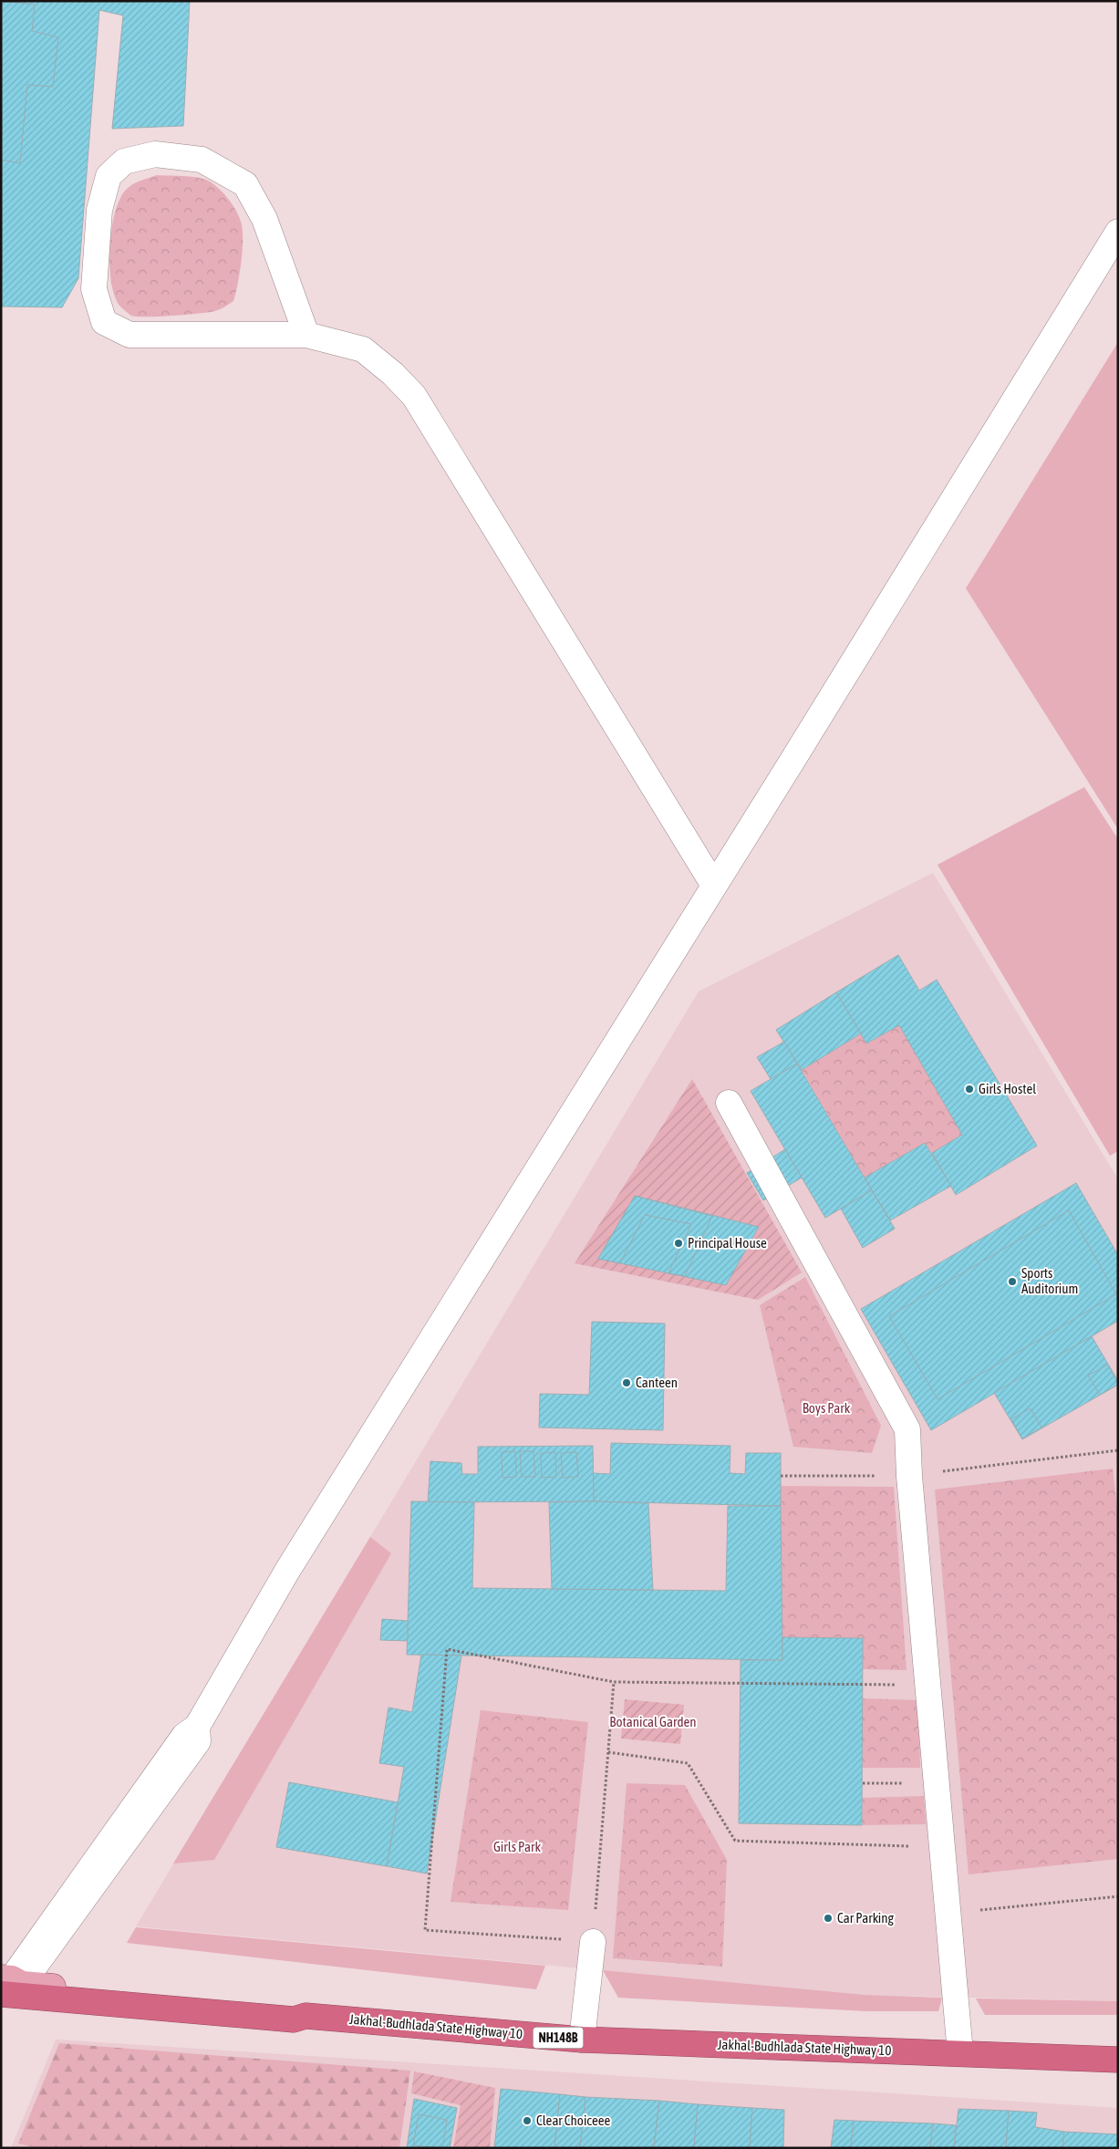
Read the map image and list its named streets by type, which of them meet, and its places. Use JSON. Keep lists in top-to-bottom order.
{
  "streets": {
    "highway": ["Jakhal-Budhlada State Highway 10", "NH148B"]
  },
  "parks": ["Boys Park", "Botanical Garden", "Girls Park"],
  "places": [
    "Girls Hostel",
    "Principal House",
    "Sports Auditorium",
    "Canteen",
    "Car Parking",
    "Clear Choiceee"
  ]
}
